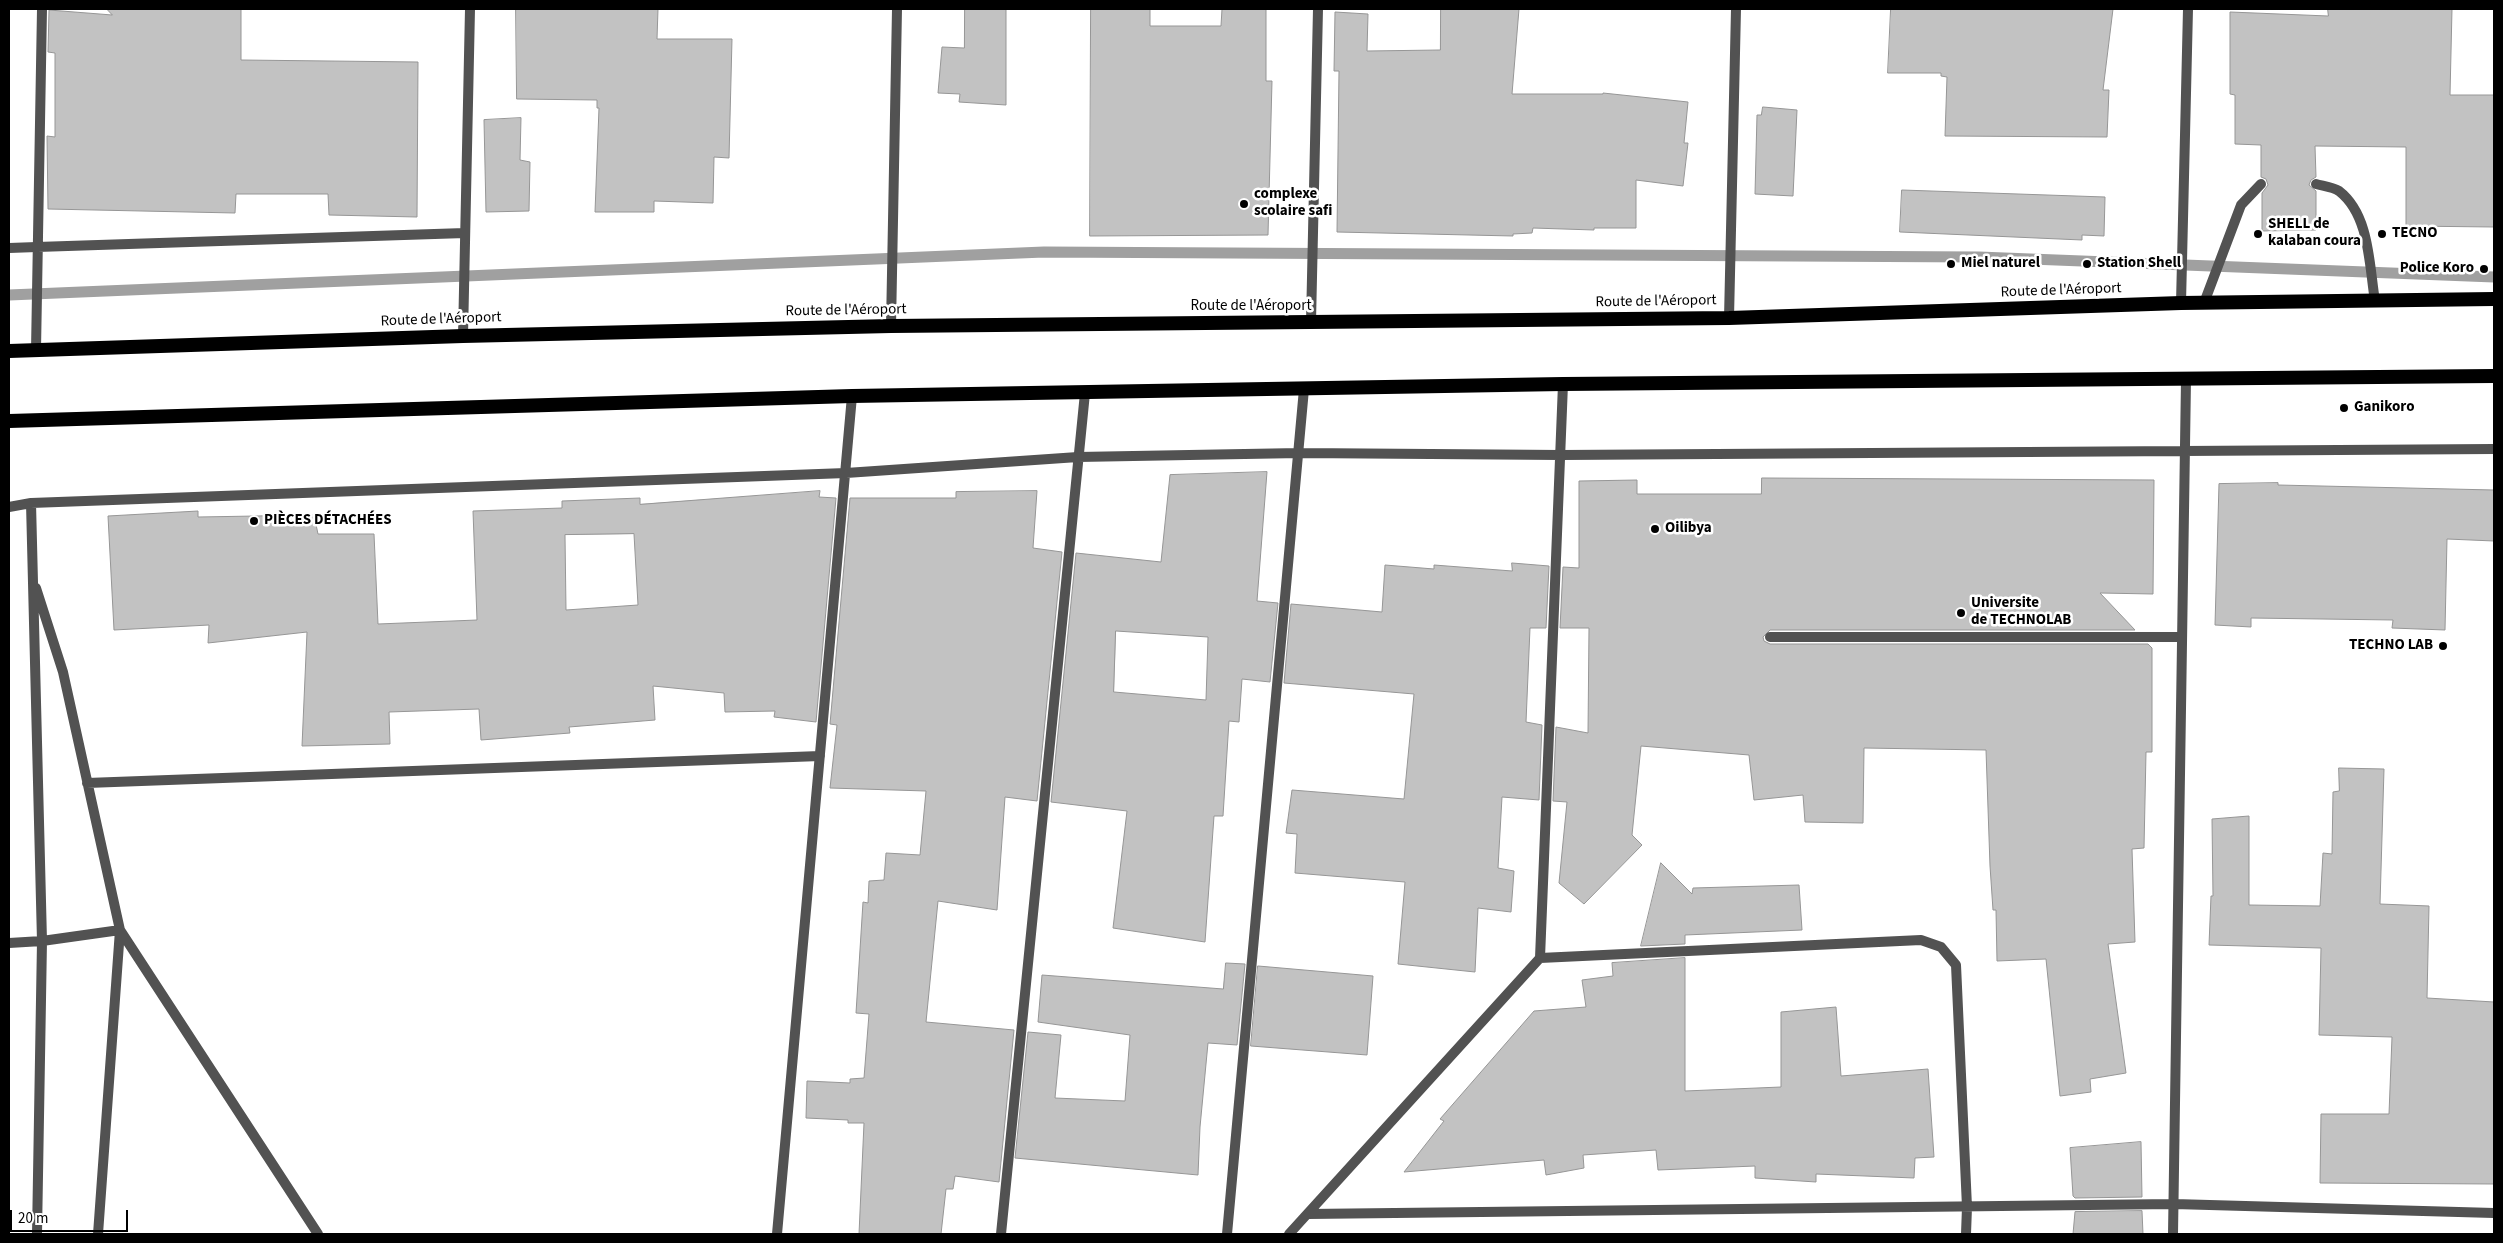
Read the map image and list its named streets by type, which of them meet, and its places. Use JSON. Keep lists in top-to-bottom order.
{
  "streets": {
    "highway": ["Route de l'Aéroport"]
  },
  "places": [
    "complexe scolaire safi",
    "SHELL de kalaban coura",
    "TECNO",
    "Miel naturel",
    "Station Shell",
    "Police Koro",
    "Ganikoro",
    "PIÈCES DÉTACHÉES",
    "Oilibya",
    "Universite de TECHNOLAB",
    "TECHNO LAB"
  ],
  "scale_bar": "20 m"
}
